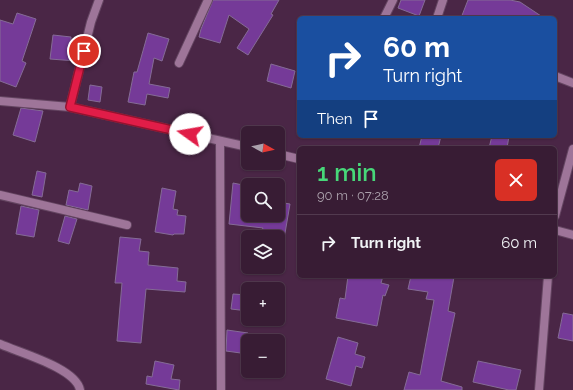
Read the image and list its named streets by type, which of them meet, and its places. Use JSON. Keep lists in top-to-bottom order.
{
  "north": "right",
  "page": {
    "turn": ["60 m", "Turn right"],
    "then": "Then",
    "map_buttons": ["+", "−"],
    "heading": ["1 min", "90 m · 07:28"],
    "list": [
      {
        "name": "Turn right",
        "value": "60 m"
      }
    ]
  }
}
